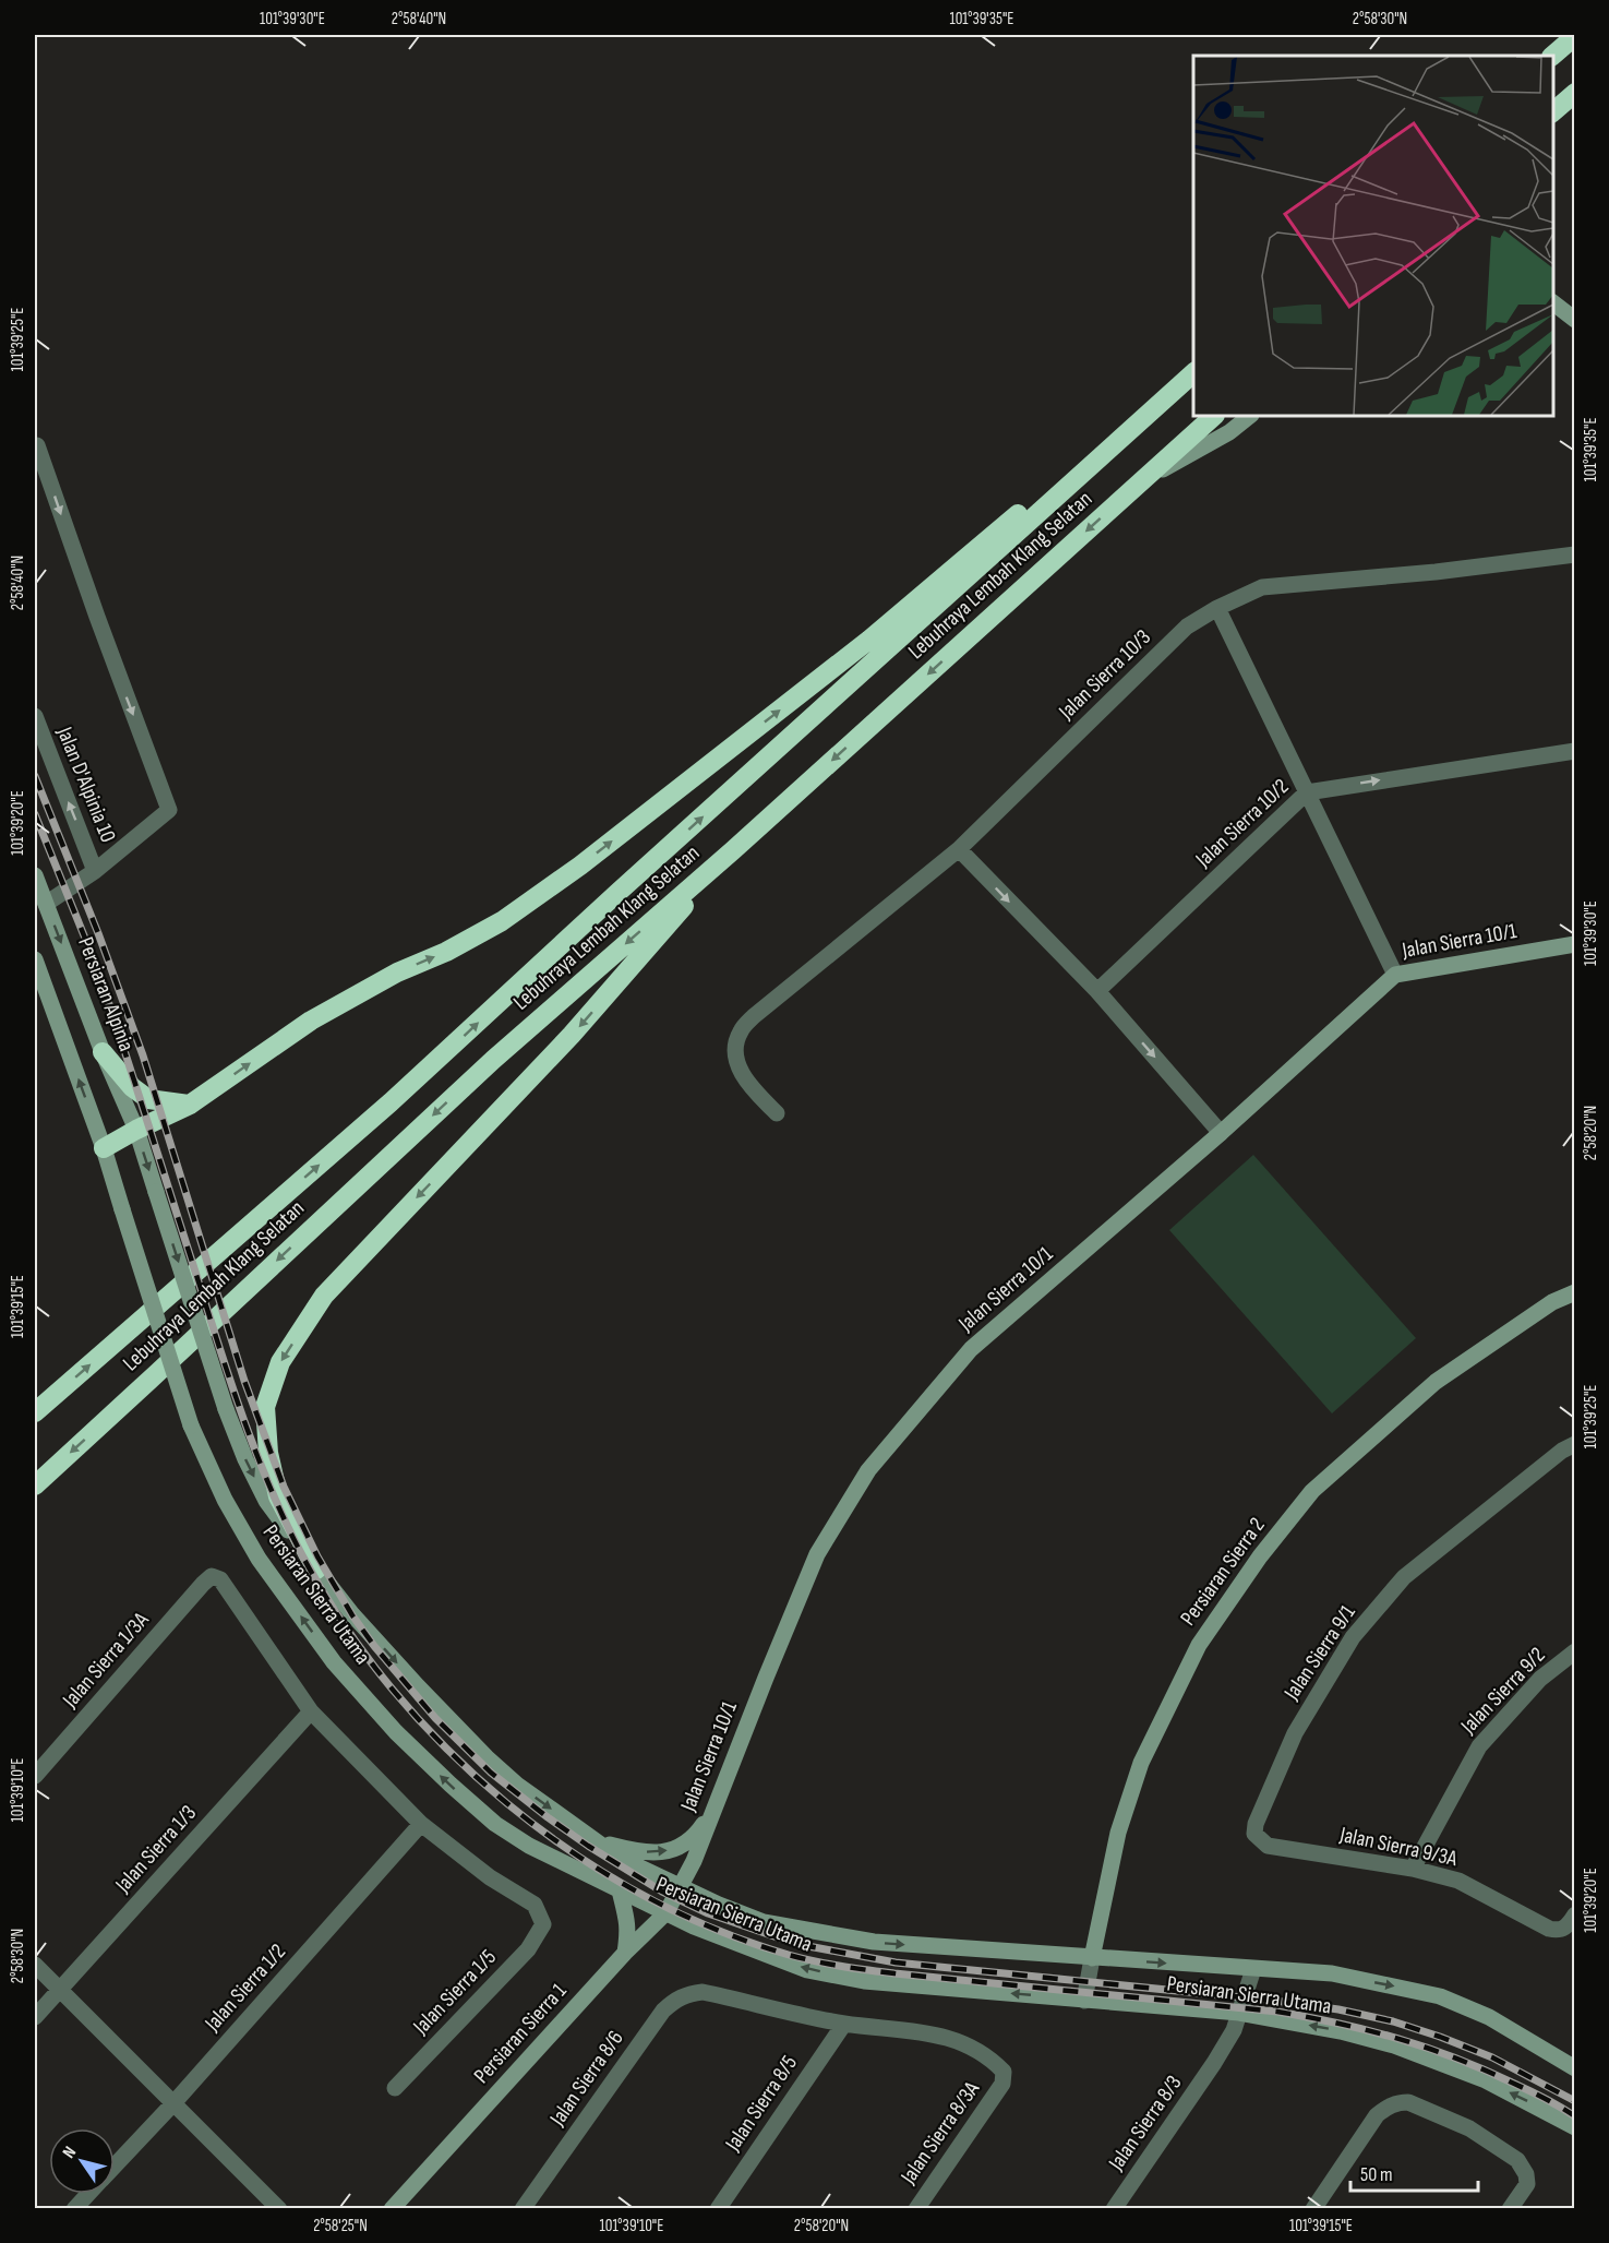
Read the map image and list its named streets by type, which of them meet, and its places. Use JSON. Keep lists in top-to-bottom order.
{
  "streets": {
    "highway": ["Lebuhraya Lembah Klang Selatan"],
    "main road": [
      "Jalan Sierra 10/1",
      "Persiaran Alpinia",
      "Persiaran Sierra 2",
      "Persiaran Sierra Utama",
      "Persiaran Sierra 1"
    ],
    "street": [
      "Jalan Sierra 10/3",
      "Jalan D'Alpinia 10",
      "Jalan Sierra 10/2",
      "Jalan Sierra 9/1",
      "Jalan Sierra 1/3A",
      "Jalan Sierra 9/2",
      "Jalan Sierra 9/3A",
      "Jalan Sierra 1/3",
      "Jalan Sierra 1/2",
      "Jalan Sierra 1/5",
      "Jalan Sierra 8/6",
      "Jalan Sierra 8/5",
      "Jalan Sierra 8/3",
      "Jalan Sierra 8/3A"
    ]
  },
  "crossings": [
    ["Jalan Sierra 10/1", "Persiaran Sierra Utama"],
    ["Jalan Sierra 10/1", "Persiaran Sierra 1"],
    ["Persiaran Alpinia", "Persiaran Sierra Utama"],
    ["Persiaran Sierra 2", "Persiaran Sierra Utama"],
    ["Persiaran Sierra Utama", "Persiaran Sierra 1"],
    ["Persiaran Sierra Utama", "Jalan Sierra 8/3"],
    ["Jalan Sierra 9/1", "Jalan Sierra 9/3A"],
    ["Jalan Sierra 1/3A", "Jalan Sierra 1/3"],
    ["Jalan Sierra 9/2", "Jalan Sierra 9/3A"],
    ["Jalan Sierra 1/2", "Jalan Sierra 1/5"],
    ["Jalan Sierra 8/6", "Jalan Sierra 8/5"],
    ["Jalan Sierra 8/6", "Jalan Sierra 8/3A"],
    ["Jalan Sierra 8/5", "Jalan Sierra 8/3A"]
  ],
  "one_way": ["Jalan D'Alpinia 10", "Jalan Sierra 10/2"],
  "scale_bar": "50 m",
  "north": "top left",
  "coordinates": [
    "101°39'30\"E",
    "2°58'40\"N",
    "101°39'35\"E",
    "2°58'30\"N",
    "101°39'25\"E",
    "101°39'20\"E",
    "2°58'20\"N",
    "101°39'15\"E",
    "101°39'10\"E",
    "2°58'25\"N"
  ]
}
